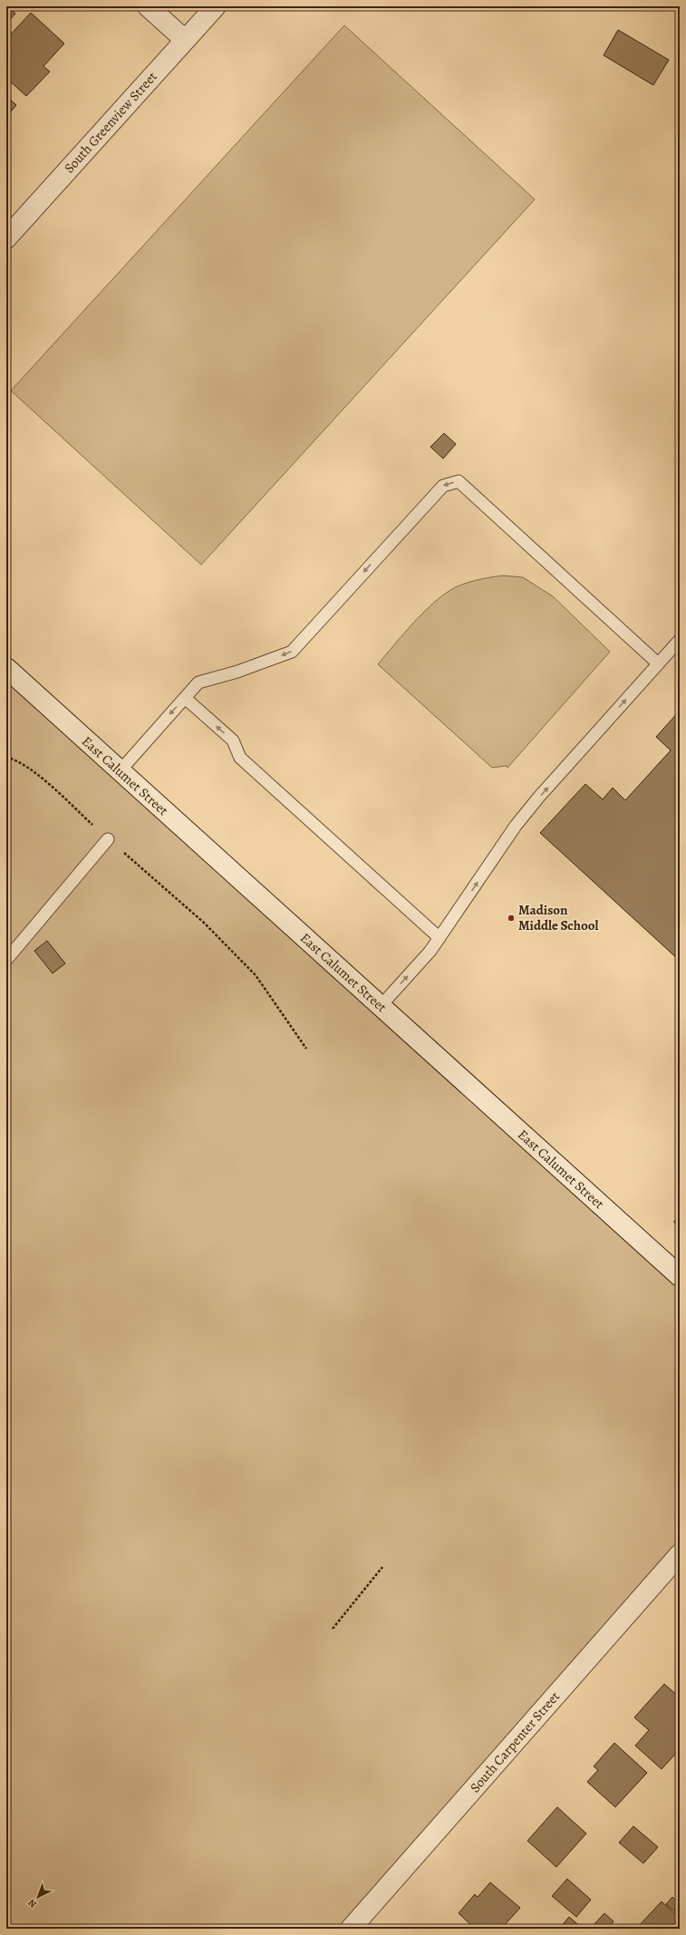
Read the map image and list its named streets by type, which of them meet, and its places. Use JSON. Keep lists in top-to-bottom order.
{
  "streets": {
    "main road": ["South Greenview Street", "East Calumet Street", "South Carpenter Street"]
  },
  "places": ["Madison Middle School"],
  "north": "bottom left"
}
